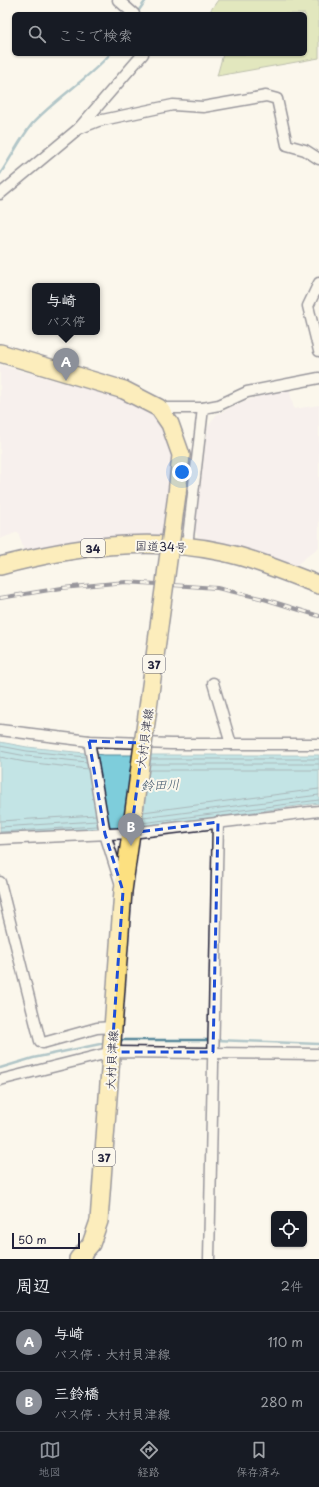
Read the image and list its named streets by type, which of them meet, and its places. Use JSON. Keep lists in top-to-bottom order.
{
  "streets": {
    "main road": [
      "国道34号",
      "34",
      "37",
      "大村貝津線"
    ]
  },
  "water": ["鈴田川"],
  "scale_bar": "50 m",
  "page": {
    "search": "ここで検索",
    "popup": ["与崎", "バス停"],
    "pins": ["A", "B"],
    "scale": "50 m",
    "heading": ["周辺", "2件"],
    "list": [
      {
        "mark": "A",
        "name": "与崎",
        "note": "バス停 · 大村貝津線",
        "value": "110 m"
      },
      {
        "mark": "B",
        "name": "三鈴橋",
        "note": "バス停 · 大村貝津線",
        "value": "280 m"
      }
    ],
    "nav": ["地図", "経路", "保存済み"]
  }
}
